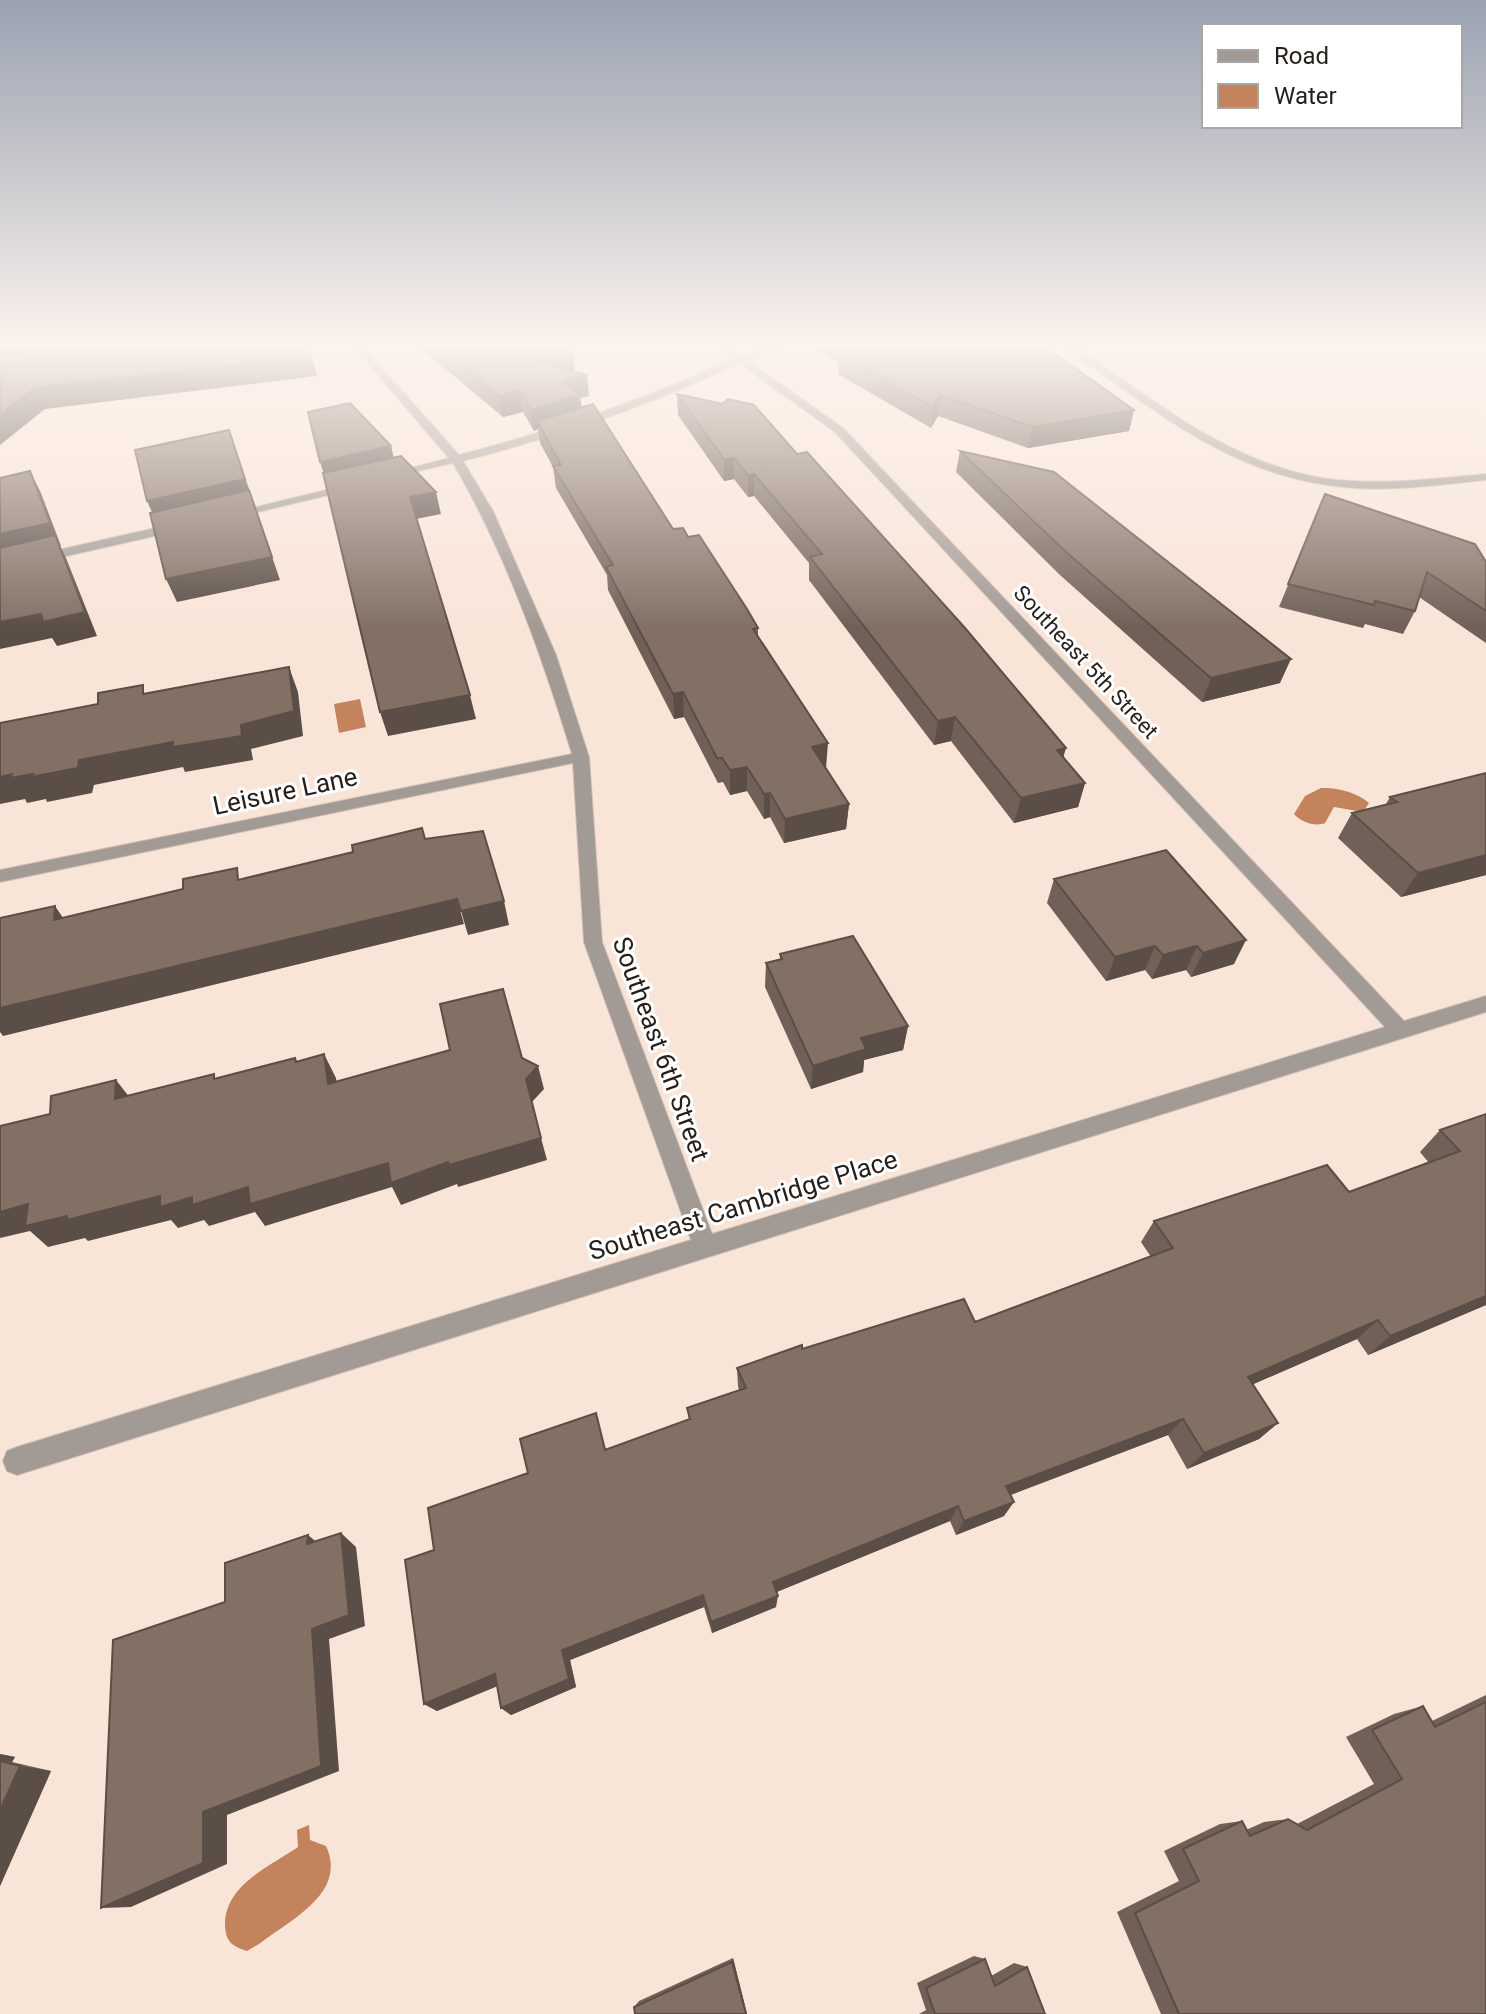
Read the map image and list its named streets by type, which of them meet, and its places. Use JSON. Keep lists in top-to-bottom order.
{
  "streets": {
    "street": [
      "Southeast 5th Street",
      "Leisure Lane",
      "Southeast 6th Street",
      "Southeast Cambridge Place"
    ]
  },
  "crossings": [
    ["Southeast 5th Street", "Southeast Cambridge Place"],
    ["Leisure Lane", "Southeast 6th Street"],
    ["Southeast 6th Street", "Southeast Cambridge Place"]
  ],
  "legend": ["Road", "Water"]
}
